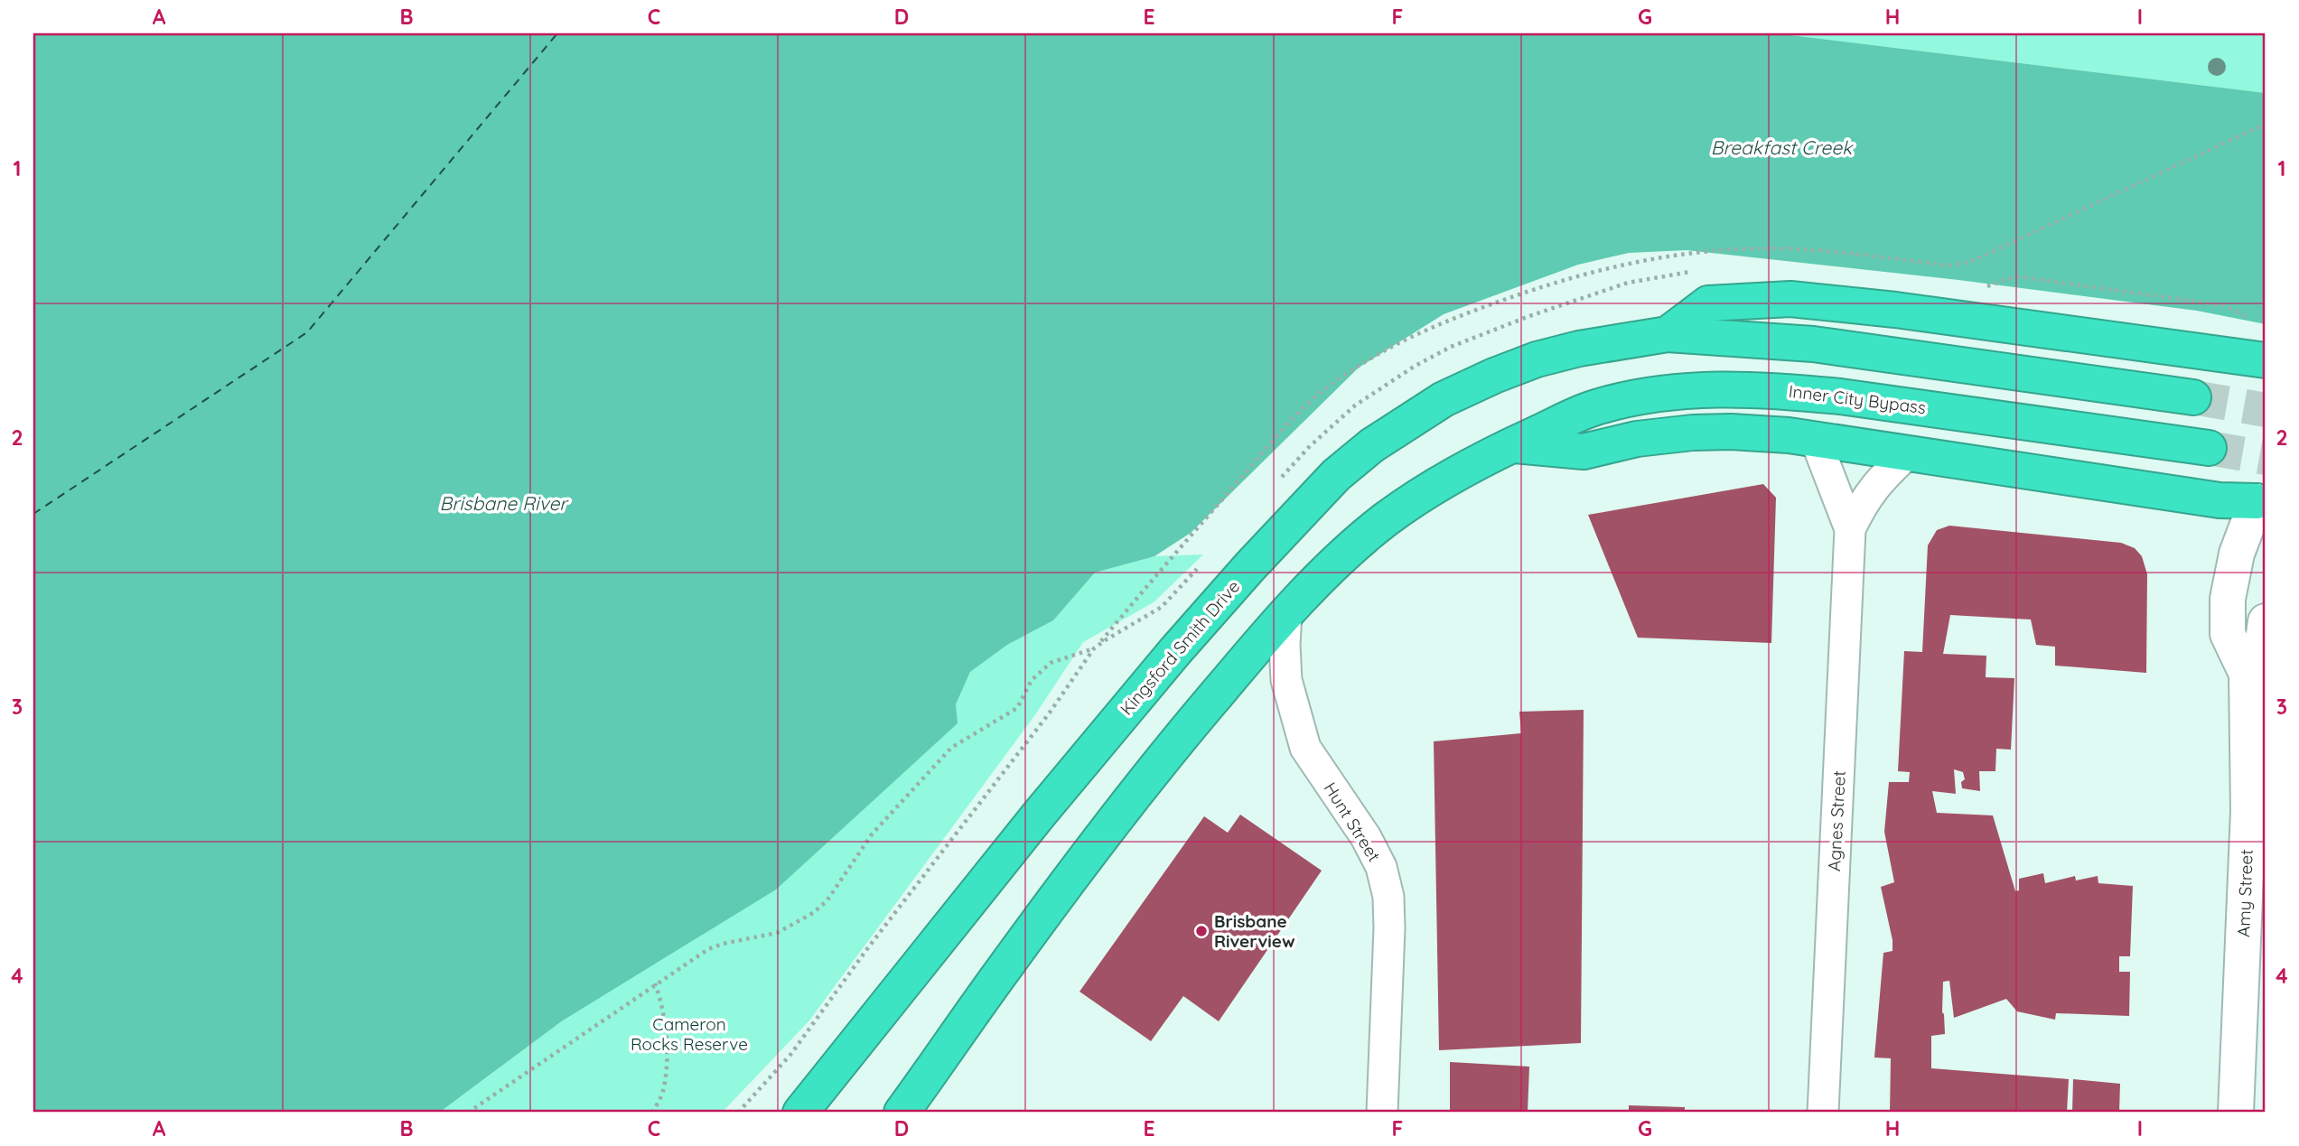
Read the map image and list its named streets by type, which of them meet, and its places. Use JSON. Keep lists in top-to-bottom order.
{
  "streets": {
    "highway": ["Inner City Bypass", "Kingsford Smith Drive"],
    "street": ["Agnes Street", "Hunt Street", "Amy Street"]
  },
  "water": ["Breakfast Creek", "Brisbane River"],
  "parks": ["Cameron Rocks Reserve"],
  "places": ["Brisbane Riverview"],
  "grid": {
    "columns": [
      "A",
      "B",
      "C",
      "D",
      "E",
      "F",
      "G",
      "H",
      "I"
    ],
    "rows": [
      "1",
      "2",
      "3",
      "4"
    ]
  }
}
